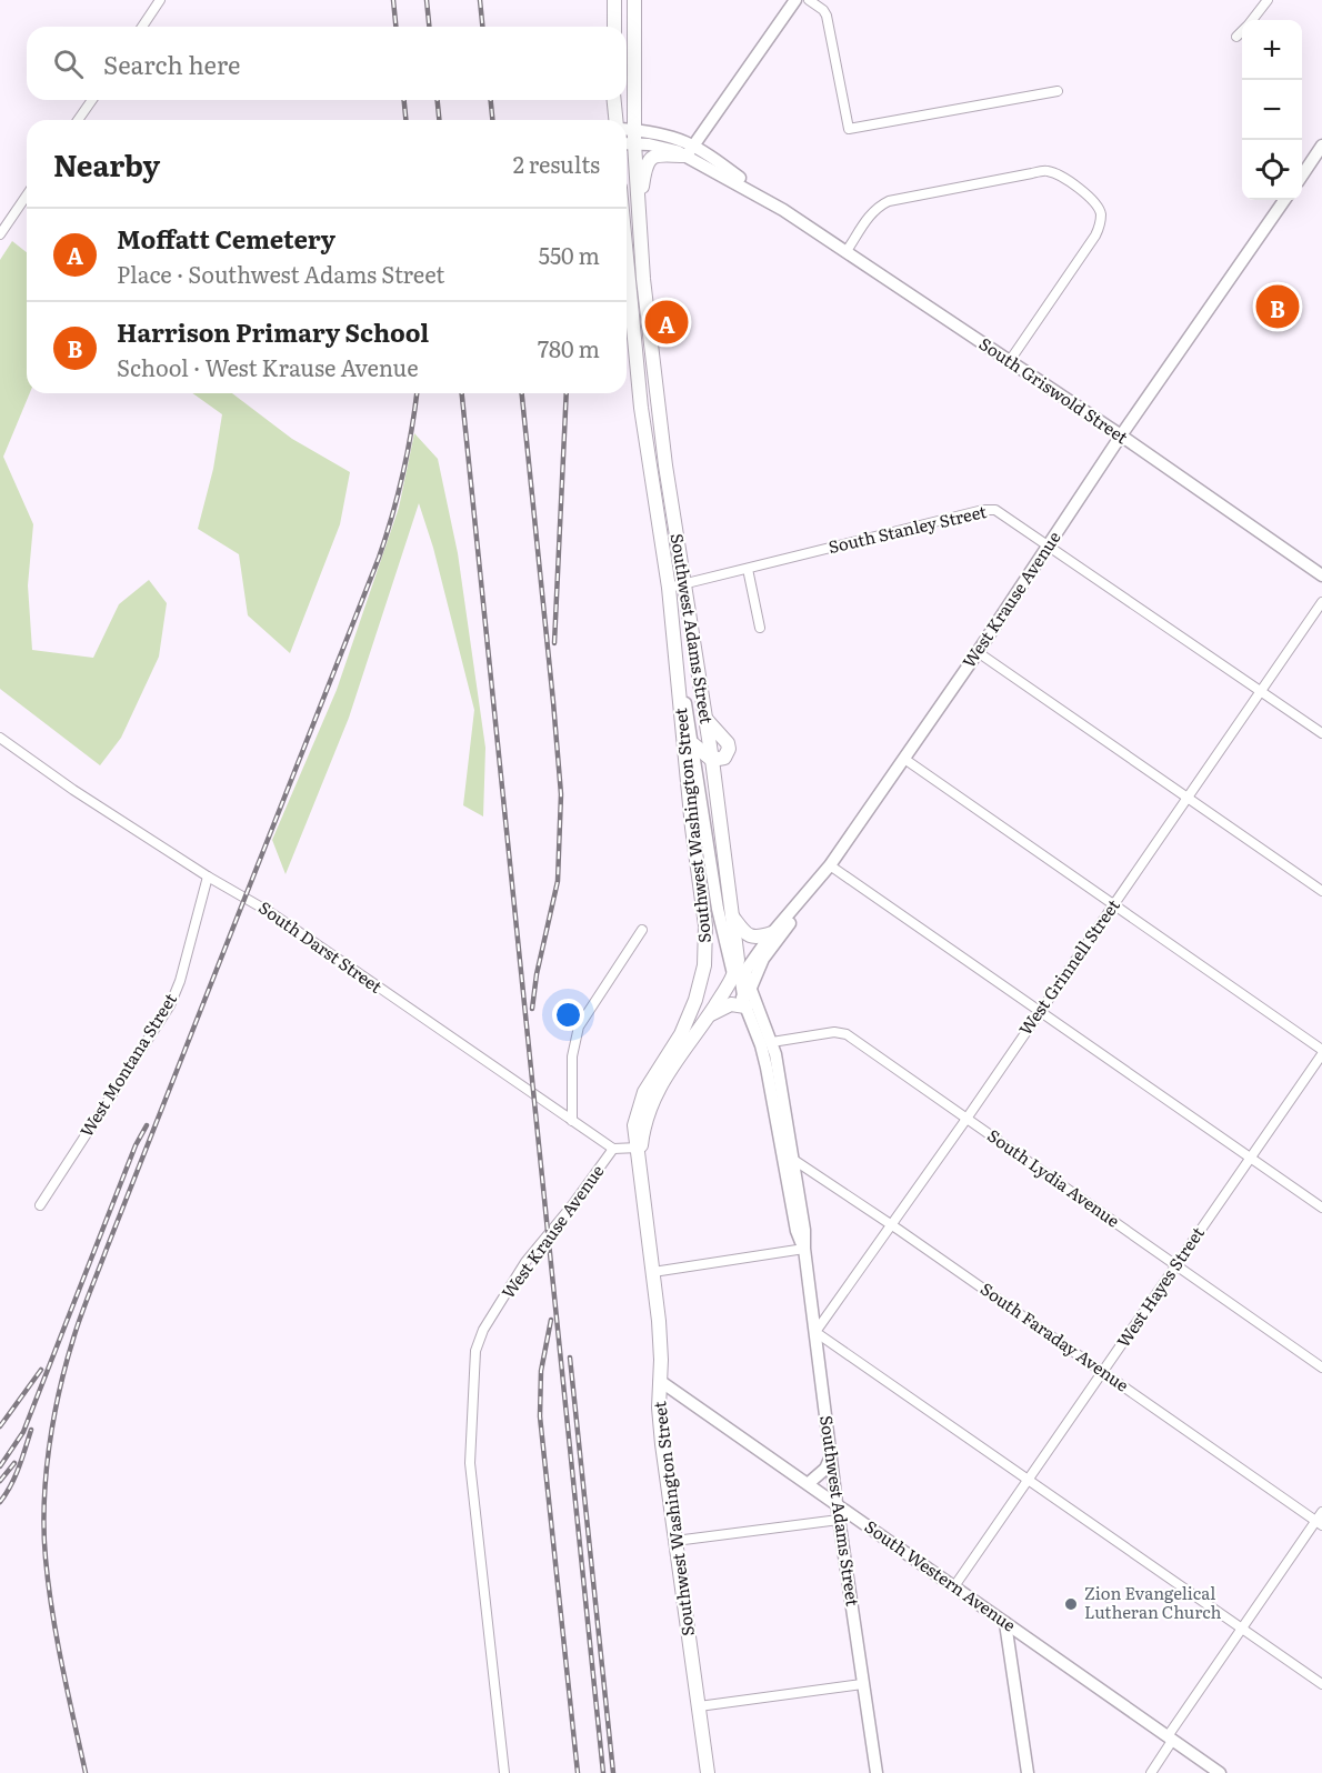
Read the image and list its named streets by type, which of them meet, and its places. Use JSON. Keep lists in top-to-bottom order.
{
  "streets": {
    "main road": [
      "South Griswold Street",
      "West Krause Avenue",
      "Southwest Adams Street",
      "Southwest Washington Street",
      "South Western Avenue"
    ],
    "street": [
      "South Stanley Street",
      "South Darst Street",
      "West Grinnell Street",
      "West Montana Street",
      "South Lydia Avenue",
      "West Hayes Street",
      "South Faraday Avenue"
    ]
  },
  "crossings": [
    ["South Griswold Street", "West Krause Avenue"],
    ["South Griswold Street", "Southwest Adams Street"],
    ["South Stanley Street", "West Krause Avenue"],
    ["South Stanley Street", "Southwest Adams Street"],
    ["South Stanley Street", "West Grinnell Street"],
    ["West Krause Avenue", "Southwest Adams Street"],
    ["West Krause Avenue", "Southwest Washington Street"],
    ["West Krause Avenue", "South Darst Street"],
    ["Southwest Adams Street", "Southwest Washington Street"],
    ["Southwest Adams Street", "West Grinnell Street"],
    ["Southwest Adams Street", "South Lydia Avenue"],
    ["Southwest Adams Street", "South Faraday Avenue"],
    ["Southwest Adams Street", "South Western Avenue"],
    ["Southwest Washington Street", "South Western Avenue"],
    ["South Darst Street", "West Montana Street"],
    ["West Grinnell Street", "South Lydia Avenue"],
    ["West Grinnell Street", "South Faraday Avenue"],
    ["South Lydia Avenue", "West Hayes Street"],
    ["West Hayes Street", "South Faraday Avenue"],
    ["West Hayes Street", "South Western Avenue"]
  ],
  "places": ["Zion Evangelical Lutheran Church"],
  "page": {
    "map_buttons": ["+", "−"],
    "search": "Search here",
    "heading": ["Nearby", "2 results"],
    "list": [
      {
        "mark": "A",
        "name": "Moffatt Cemetery",
        "note": "Place · Southwest Adams Street",
        "value": "550 m"
      },
      {
        "mark": "B",
        "name": "Harrison Primary School",
        "note": "School · West Krause Avenue",
        "value": "780 m"
      }
    ],
    "pins": ["B", "A"]
  }
}
